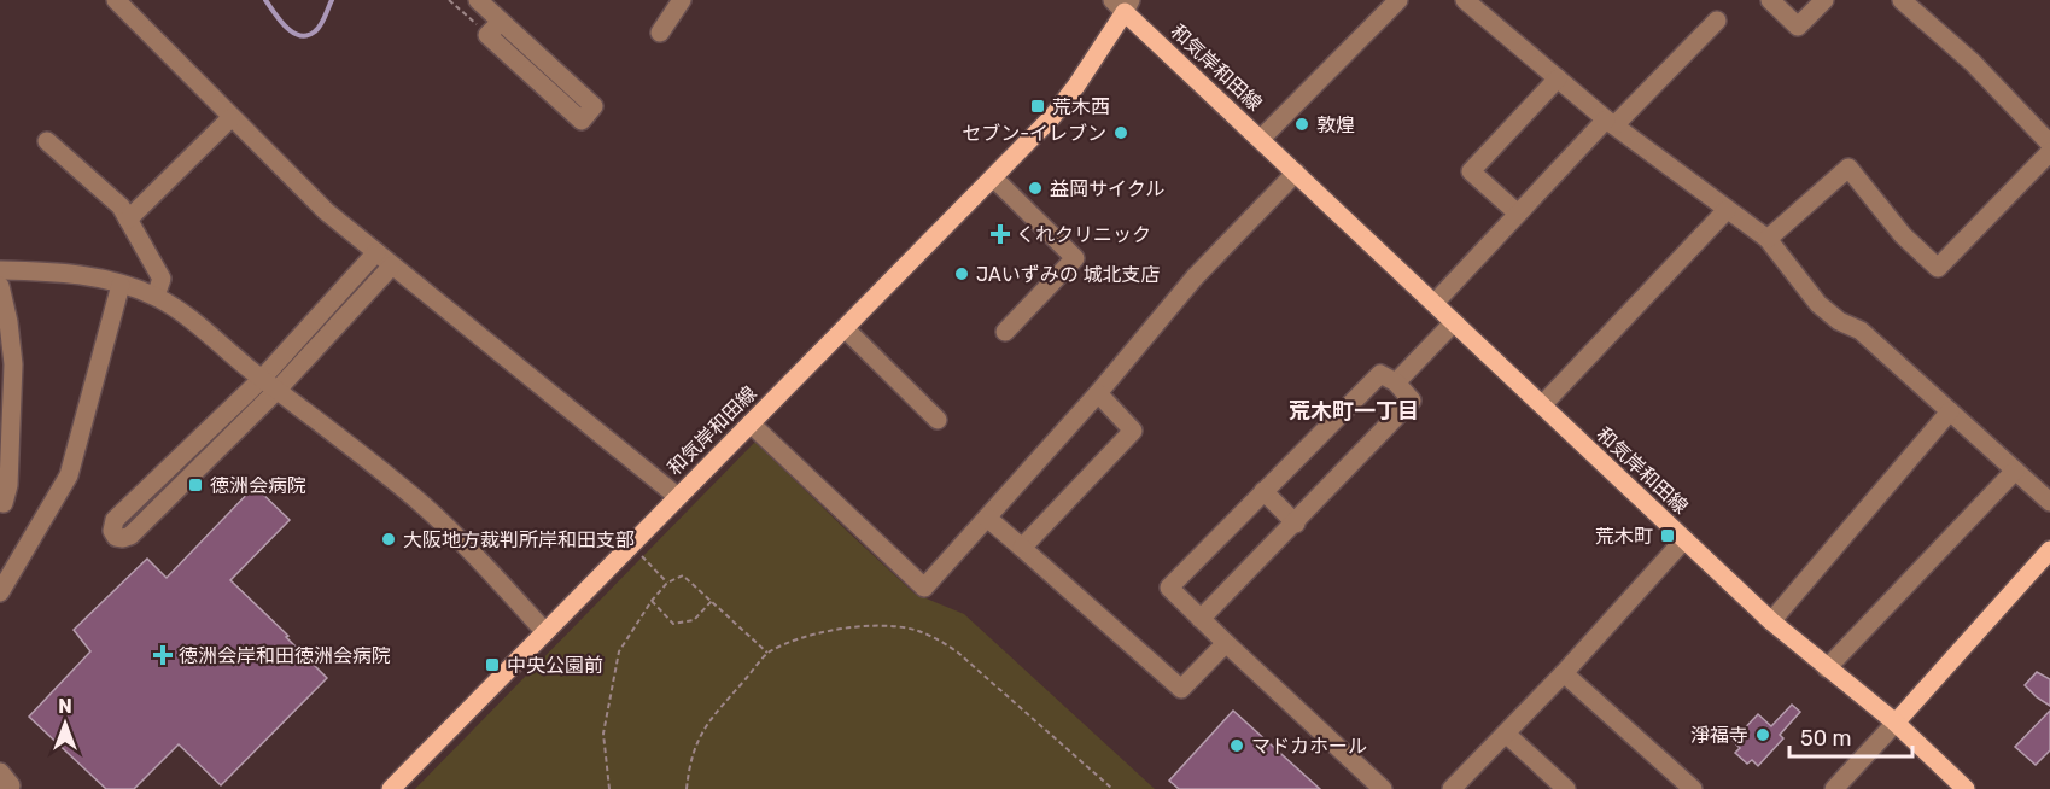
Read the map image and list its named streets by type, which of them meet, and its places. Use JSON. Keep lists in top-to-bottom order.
{
  "streets": {
    "main road": ["和気岸和田線"]
  },
  "districts": ["荒木町一丁目"],
  "places": {
    "transit": [
      "荒木西",
      "徳洲会病院",
      "荒木町",
      "中央公園前"
    ],
    "other": [
      "敦煌",
      "セブン-イレブン",
      "益岡サイクル",
      "JAいずみの 城北支店",
      "大阪地方裁判所岸和田支部",
      "淨福寺",
      "マドカホール"
    ],
    "health": ["くれクリニック", "徳洲会岸和田徳洲会病院"]
  },
  "scale_bar": "50 m",
  "north": "top"
}
